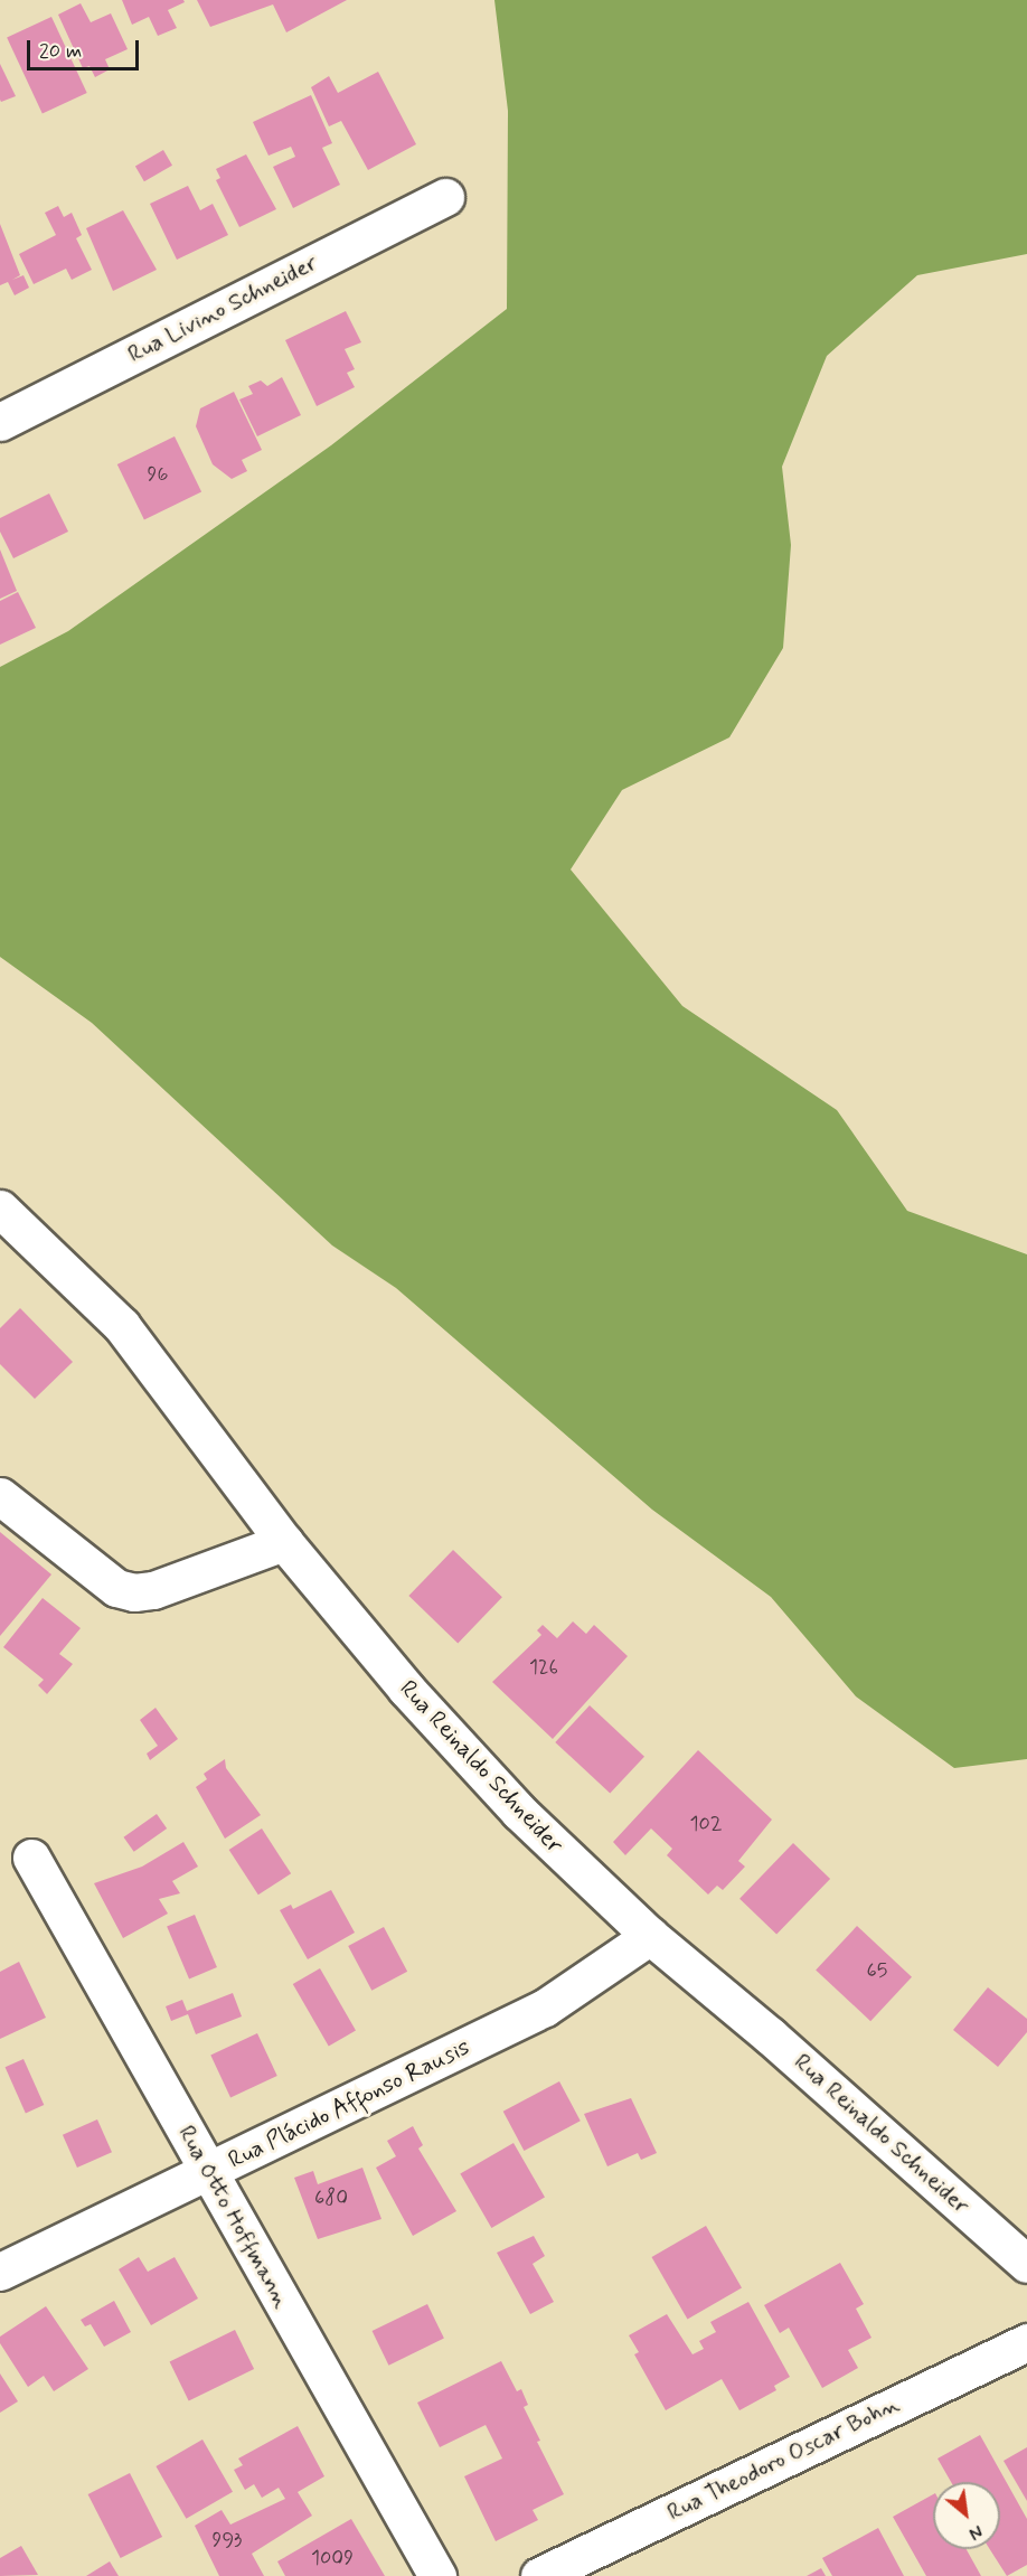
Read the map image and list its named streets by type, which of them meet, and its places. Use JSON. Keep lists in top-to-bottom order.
{
  "streets": {
    "street": [
      "Rua Livino Schneider",
      "Rua Reinaldo Schneider",
      "Rua Plácido Affonso Rausis",
      "Rua Otto Hoffmann",
      "Rua Theodoro Oscar Bohn"
    ]
  },
  "crossings": [
    ["Rua Reinaldo Schneider", "Rua Plácido Affonso Rausis"],
    ["Rua Plácido Affonso Rausis", "Rua Otto Hoffmann"]
  ],
  "house_numbers": [
    "96",
    "126",
    "102",
    "65",
    "680",
    "993",
    "1009"
  ],
  "scale_bar": "20 m",
  "north": "bottom right"
}
